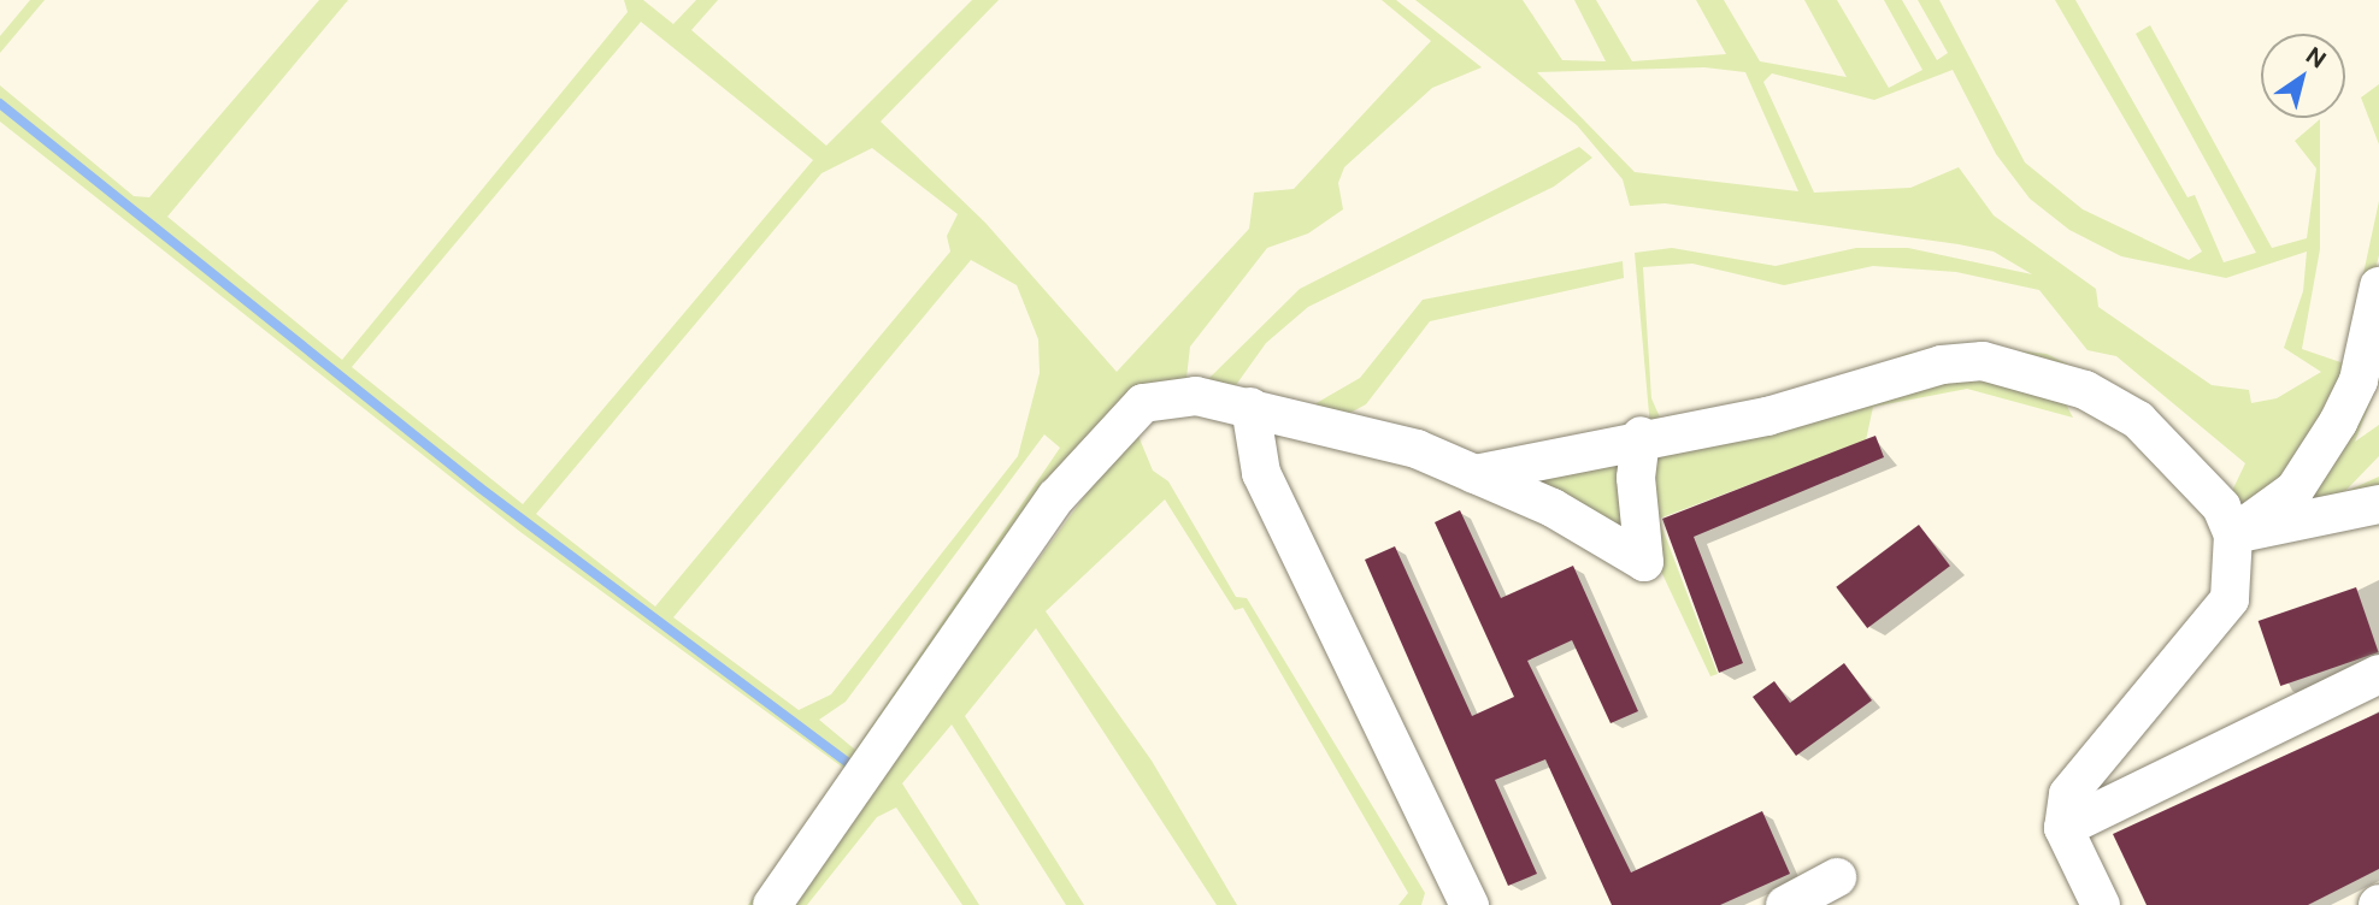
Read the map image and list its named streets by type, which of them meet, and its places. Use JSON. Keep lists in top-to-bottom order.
{
  "north": "top right"
}
